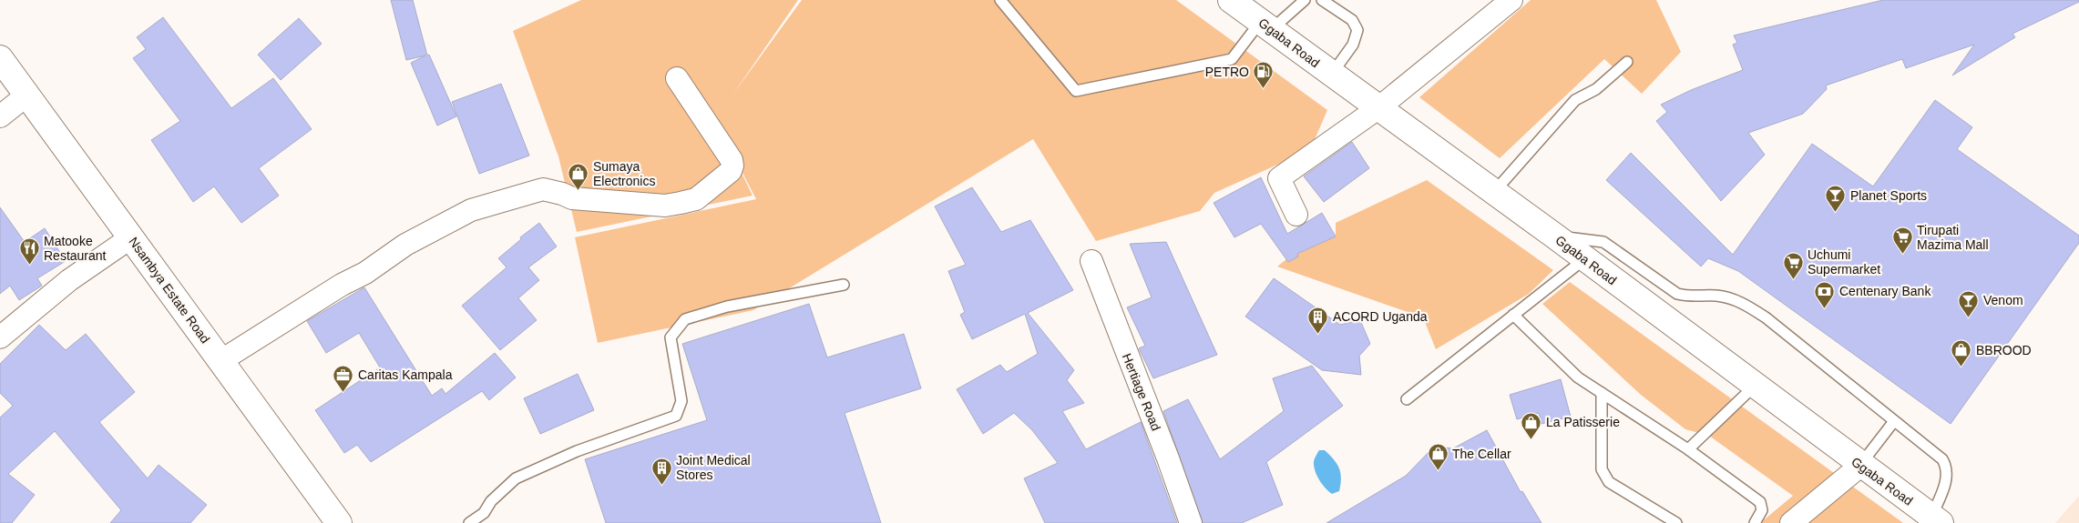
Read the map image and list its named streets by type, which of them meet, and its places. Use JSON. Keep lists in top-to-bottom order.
{
  "streets": {
    "main road": ["Ggaba Road", "Nsambya Estate Road"],
    "street": ["Hertiage Road"]
  },
  "places": {
    "fuel station": ["PETRO"],
    "shop": [
      "Sumaya Electronics",
      "BBROOD",
      "La Patisserie",
      "The Cellar"
    ],
    "bar": ["Planet Sports", "Venom"],
    "supermarket": ["Tirupati Mazima Mall", "Uchumi Supermarket"],
    "restaurant": ["Matooke Restaurant"],
    "bank": ["Centenary Bank"],
    "building": ["ACORD Uganda", "Joint Medical Stores"],
    "office": ["Caritas Kampala"]
  }
}
